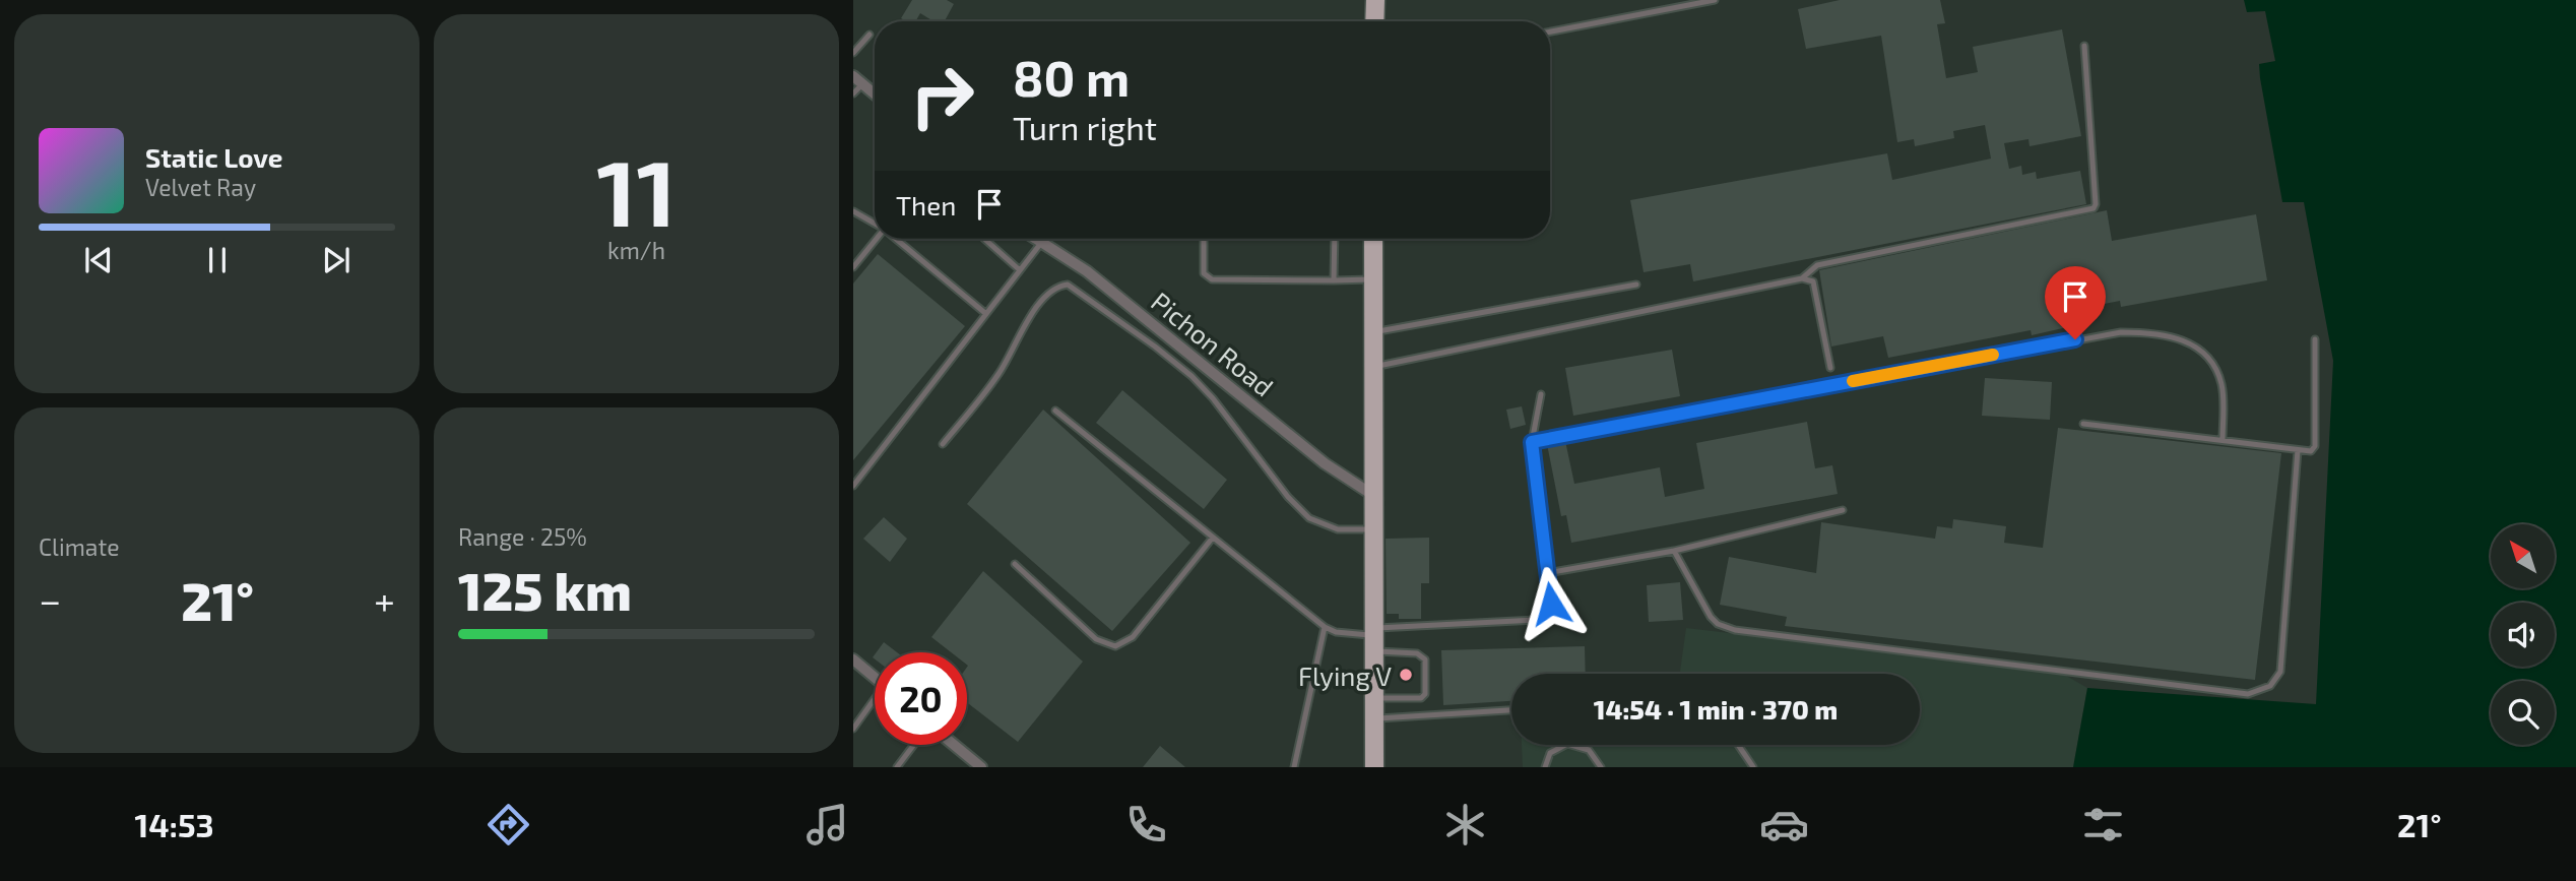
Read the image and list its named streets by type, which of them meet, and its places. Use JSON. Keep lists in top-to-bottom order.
{
  "streets": {
    "street": ["Pichon Road"]
  },
  "places": ["Flying V"],
  "north": "top left",
  "page": {
    "tile": [
      ["11", "km/h"],
      "Climate",
      ["Range · 25%", "125 km"]
    ],
    "turn": ["80 m", "Turn right"],
    "song": ["Static Love", "Velvet Ray"],
    "then": "Then",
    "heat": ["−", "21°", "+"],
    "limit": "20",
    "trip": "14:54 · 1 min · 370 m",
    "tabs": ["14:53", "21°"]
  }
}
